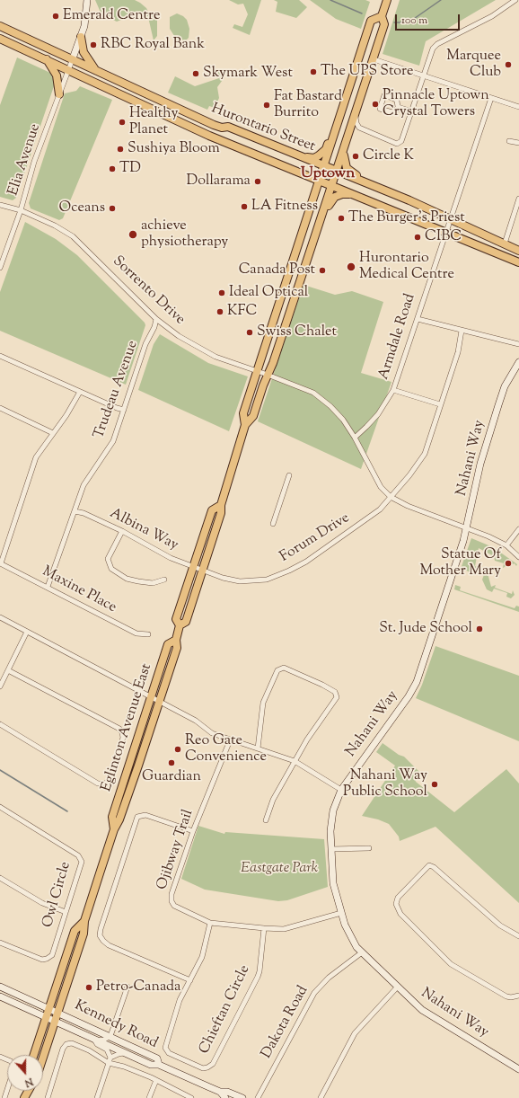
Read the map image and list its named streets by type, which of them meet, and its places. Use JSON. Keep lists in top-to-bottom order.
{
  "streets": {
    "main road": ["Hurontario Street", "Eglinton Avenue East"],
    "street": [
      "Elia Avenue",
      "Sorrento Drive",
      "Armdale Road",
      "Trudeau Avenue",
      "Nahani Way",
      "Albina Way",
      "Forum Drive",
      "Maxine Place",
      "Ojibway Trail",
      "Owl Circle",
      "Chieftan Circle",
      "Dakota Road",
      "Kennedy Road"
    ]
  },
  "crossings": [
    ["Hurontario Street", "Elia Avenue"],
    ["Hurontario Street", "Armdale Road"],
    ["Hurontario Street", "Eglinton Avenue East"],
    ["Elia Avenue", "Sorrento Drive"],
    ["Sorrento Drive", "Armdale Road"],
    ["Sorrento Drive", "Trudeau Avenue"],
    ["Sorrento Drive", "Forum Drive"],
    ["Sorrento Drive", "Eglinton Avenue East"],
    ["Trudeau Avenue", "Albina Way"],
    ["Trudeau Avenue", "Maxine Place"],
    ["Nahani Way", "Ojibway Trail"],
    ["Nahani Way", "Dakota Road"],
    ["Albina Way", "Forum Drive"],
    ["Albina Way", "Eglinton Avenue East"],
    ["Forum Drive", "Eglinton Avenue East"],
    ["Eglinton Avenue East", "Kennedy Road"],
    ["Ojibway Trail", "Chieftan Circle"]
  ],
  "districts": ["Uptown"],
  "parks": ["Eastgate Park"],
  "places": [
    "Emerald Centre",
    "RBC Royal Bank",
    "Marquee Club",
    "The UPS Store",
    "Skymark West",
    "Pinnacle Uptown Crystal Towers",
    "Fat Bastard Burrito",
    "Healthy Planet",
    "Sushiya Bloom",
    "Circle K",
    "TD",
    "Dollarama",
    "LA Fitness",
    "Oceans",
    "The Burger's Priest",
    "achieve physiotherapy",
    "CIBC",
    "Hurontario Medical Centre",
    "Canada Post",
    "Ideal Optical",
    "KFC",
    "Swiss Chalet",
    "Statue Of Mother Mary",
    "St. Jude School",
    "Reo Gate Convenience",
    "Guardian",
    "Nahani Way Public School",
    "Petro-Canada"
  ],
  "scale_bar": "100 m",
  "north": "bottom"
}
